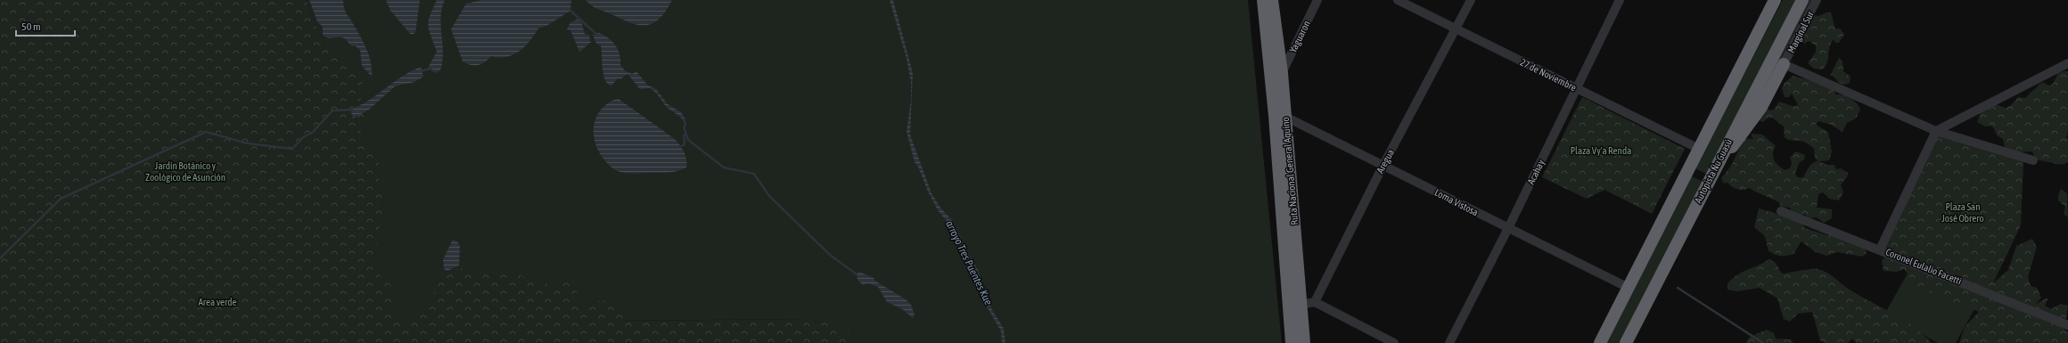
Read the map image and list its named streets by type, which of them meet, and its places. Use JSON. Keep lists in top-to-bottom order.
{
  "streets": {
    "highway": ["Ruta Nacional General Aquino", "Autopista Ñu Guasú"],
    "street": [
      "Marginal Sur",
      "Yaguaron",
      "27 de Noviembre",
      "Aregua",
      "Acahay",
      "Loma Vistosa",
      "Coronel Eulalio Facetti"
    ]
  },
  "crossings": [
    ["Yaguaron", "Ruta Nacional General Aquino"],
    ["27 de Noviembre", "Aregua"],
    ["27 de Noviembre", "Acahay"],
    ["Aregua", "Loma Vistosa"],
    ["Ruta Nacional General Aquino", "Loma Vistosa"],
    ["Acahay", "Loma Vistosa"]
  ],
  "water": ["arroyo Tres Puentes Kue"],
  "parks": [
    "Plaza Vy'a Renda",
    "Jardín Botánico y Zoológico de Asunción",
    "Plaza San José Obrero",
    "Area verde"
  ],
  "scale_bar": "50 m"
}
